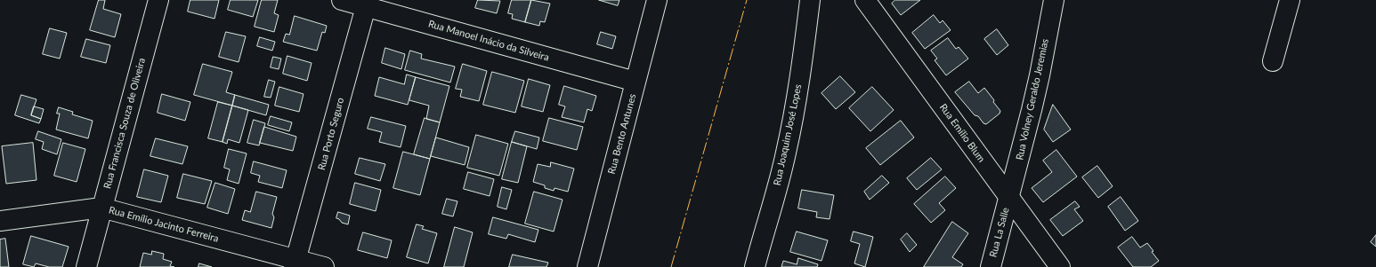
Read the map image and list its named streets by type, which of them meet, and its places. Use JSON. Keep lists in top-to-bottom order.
{
  "streets": {
    "street": [
      "Rua Manoel Inácio da Silveira",
      "Rua Volney Geraldo Jeremias",
      "Rua Francisca Souza de Oliveira",
      "Rua Emílio Blum",
      "Rua Porto Seguro",
      "Rua Bento Antunes",
      "Rua Joaquim José Lopes",
      "Rua Emílio Jacinto Ferreira",
      "Rua La Salle"
    ]
  },
  "crossings": [
    ["Rua Manoel Inácio da Silveira", "Rua Porto Seguro"],
    ["Rua Manoel Inácio da Silveira", "Rua Bento Antunes"],
    ["Rua Volney Geraldo Jeremias", "Rua Emílio Blum"],
    ["Rua Volney Geraldo Jeremias", "Rua La Salle"],
    ["Rua Francisca Souza de Oliveira", "Rua Emílio Jacinto Ferreira"],
    ["Rua Emílio Blum", "Rua La Salle"],
    ["Rua Porto Seguro", "Rua Emílio Jacinto Ferreira"]
  ]
}
